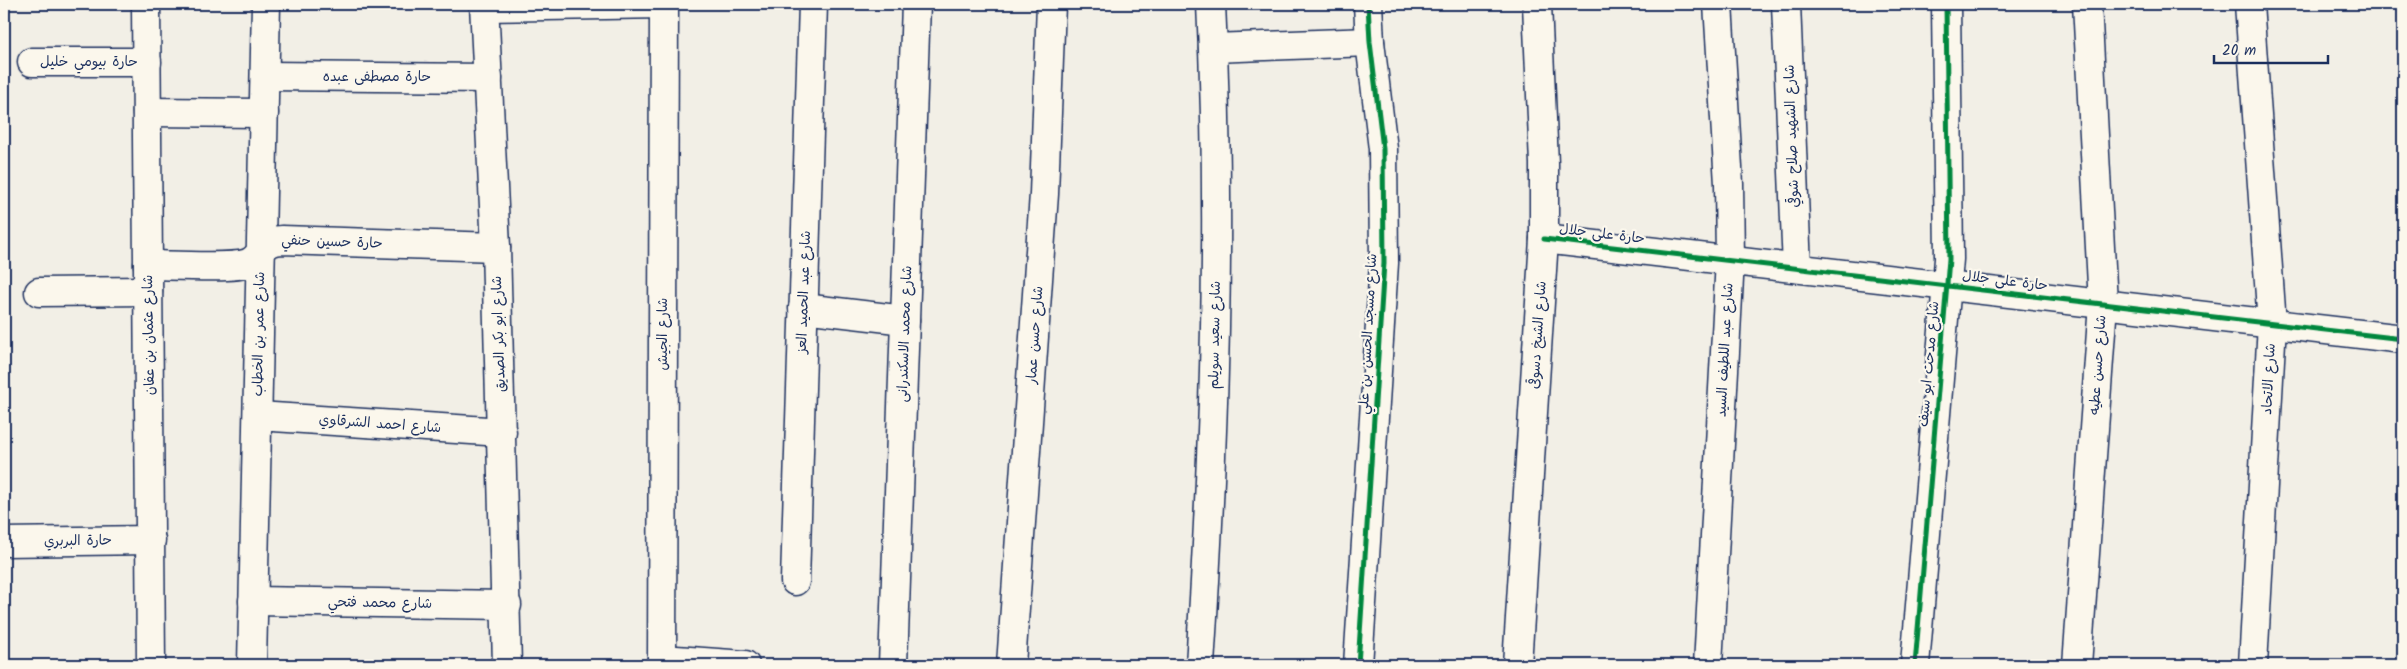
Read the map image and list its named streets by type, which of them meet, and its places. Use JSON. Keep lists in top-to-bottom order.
{
  "streets": {
    "street": [
      "حارة بيومي خليل",
      "حارة مصطفى عبده",
      "شارع الشهيد صلاح شوقي",
      "حارة على جلال",
      "حارة حسين حنفي",
      "شارع عبد الحميد العز",
      "شارع عمر بن الخطاب",
      "شارع ابو بكر الصديق",
      "شارع الجيش",
      "شارع محمد الاسكندرانى",
      "شارع مسجد الحسن بن علي",
      "شارع عثمان بن عفان",
      "شارع حسن عمار",
      "شارع سعيد سويلم",
      "شارع الشيخ دسوقى",
      "شارع عبد اللطيف السيد",
      "شارع مدحت ابو سيف",
      "شارع حسن عطيه",
      "شارع الاتحاد",
      "شارع احمد الشرقاوي",
      "حارة البربري",
      "شارع محمد فتحي"
    ]
  },
  "crossings": [
    ["حارة بيومي خليل", "شارع عثمان بن عفان"],
    ["حارة مصطفى عبده", "شارع عمر بن الخطاب"],
    ["حارة مصطفى عبده", "شارع ابو بكر الصديق"],
    ["شارع الشهيد صلاح شوقي", "حارة على جلال"],
    ["حارة على جلال", "شارع الشيخ دسوقى"],
    ["حارة على جلال", "شارع عبد اللطيف السيد"],
    ["حارة على جلال", "شارع مدحت ابو سيف"],
    ["حارة على جلال", "شارع حسن عطيه"],
    ["حارة على جلال", "شارع الاتحاد"],
    ["حارة حسين حنفي", "شارع عمر بن الخطاب"],
    ["حارة حسين حنفي", "شارع ابو بكر الصديق"],
    ["حارة حسين حنفي", "شارع عثمان بن عفان"],
    ["شارع عمر بن الخطاب", "شارع احمد الشرقاوي"],
    ["شارع عمر بن الخطاب", "شارع محمد فتحي"],
    ["شارع ابو بكر الصديق", "شارع احمد الشرقاوي"],
    ["شارع ابو بكر الصديق", "شارع محمد فتحي"],
    ["شارع عثمان بن عفان", "حارة البربري"]
  ],
  "scale_bar": "20 m"
}
